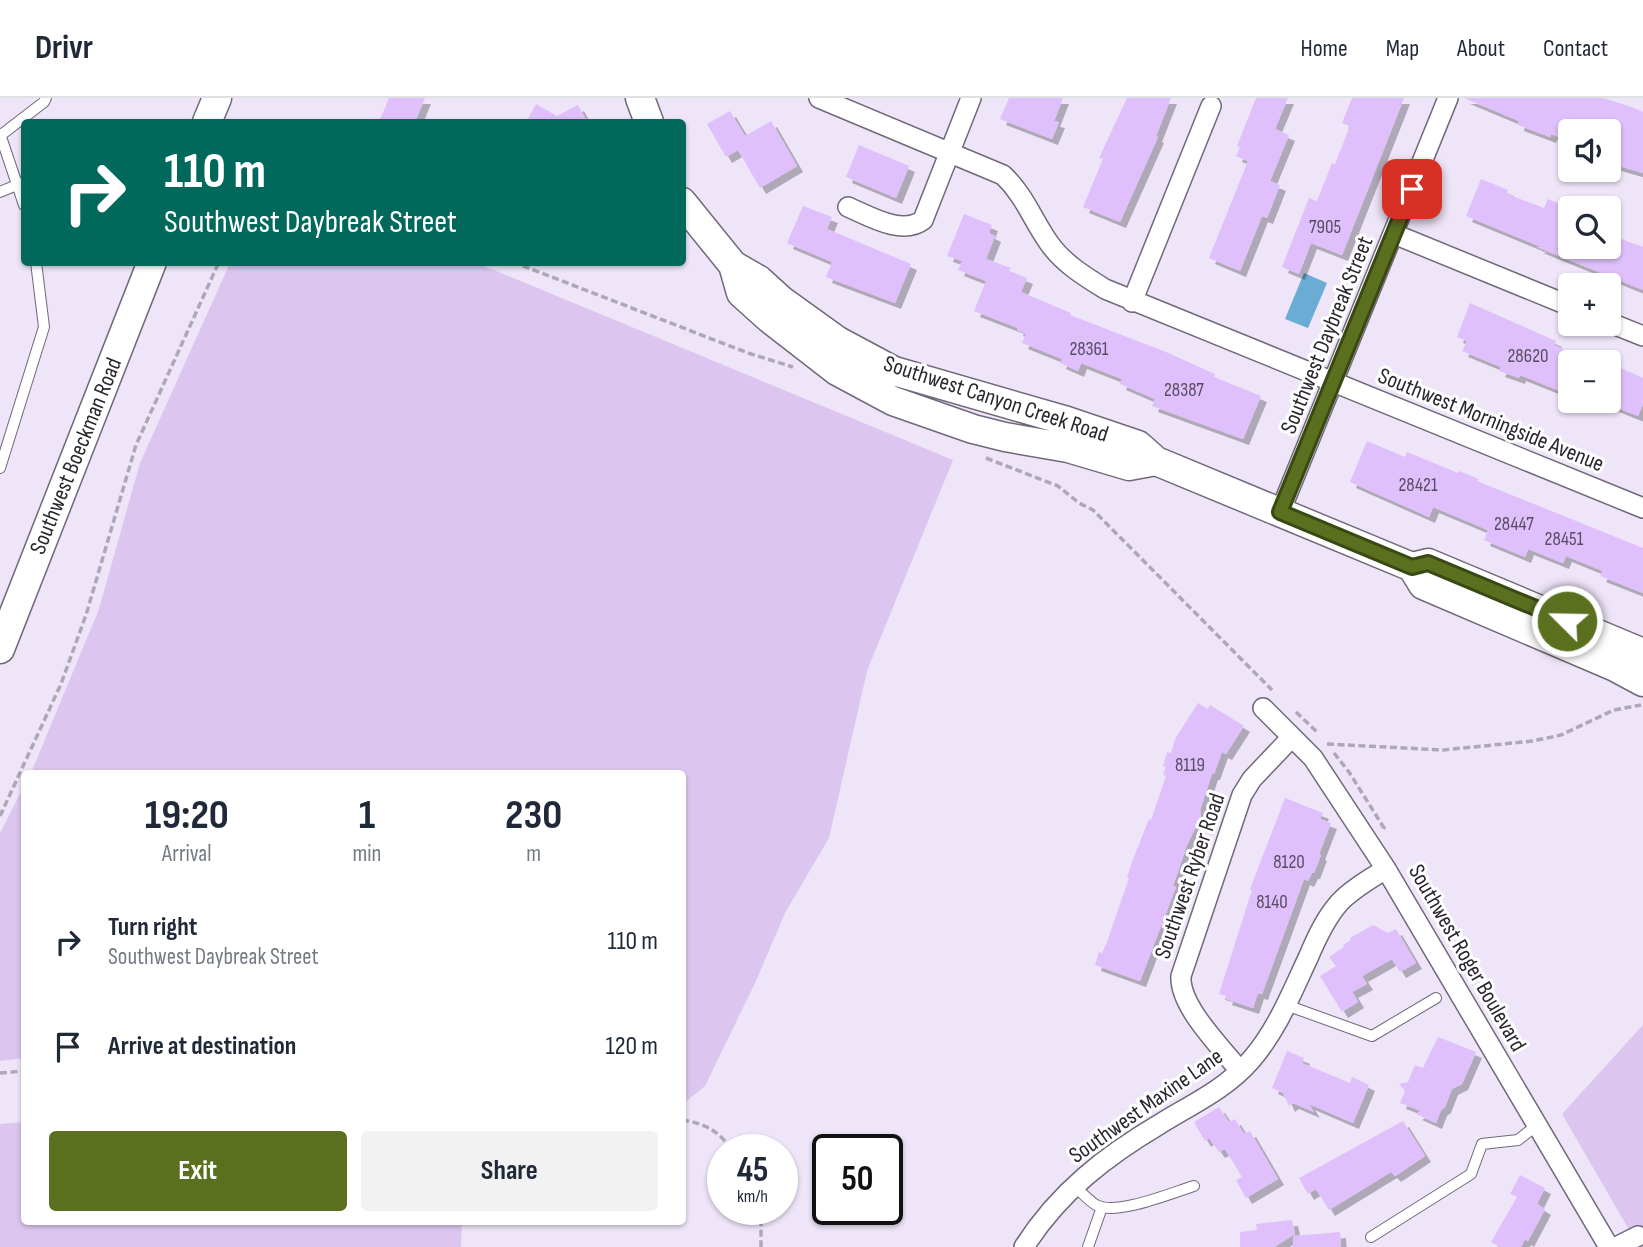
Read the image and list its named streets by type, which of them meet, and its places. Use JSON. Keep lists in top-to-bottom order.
{
  "streets": {
    "main road": ["Southwest Canyon Creek Road", "Southwest Boeckman Road"],
    "street": [
      "Southwest Daybreak Street",
      "Southwest Morningside Avenue",
      "Southwest Ryber Road",
      "Southwest Roger Boulevard",
      "Southwest Maxine Lane"
    ]
  },
  "crossings": [
    ["Southwest Daybreak Street", "Southwest Canyon Creek Road"],
    ["Southwest Daybreak Street", "Southwest Morningside Avenue"],
    ["Southwest Ryber Road", "Southwest Roger Boulevard"],
    ["Southwest Ryber Road", "Southwest Maxine Lane"],
    ["Southwest Roger Boulevard", "Southwest Maxine Lane"]
  ],
  "house_numbers": [
    "7905",
    "28361",
    "28620",
    "28387",
    "28421",
    "28447",
    "28451",
    "8119",
    "8120",
    "8140"
  ],
  "page": {
    "header": "Drivr",
    "nav": [
      "Home",
      "Map",
      "About",
      "Contact"
    ],
    "map_buttons": ["+", "−"],
    "turn": ["110 m", "Southwest Daybreak Street"],
    "eta": [
      "19:20",
      "Arrival",
      "1",
      "min",
      "230",
      "m"
    ],
    "list": [
      {
        "name": "Turn right",
        "note": "Southwest Daybreak Street",
        "value": "110 m"
      },
      {
        "name": "Arrive at destination",
        "value": "120 m"
      }
    ],
    "buttons": ["Exit", "Share"],
    "speed": "45 km/h",
    "limit": "50"
  }
}
